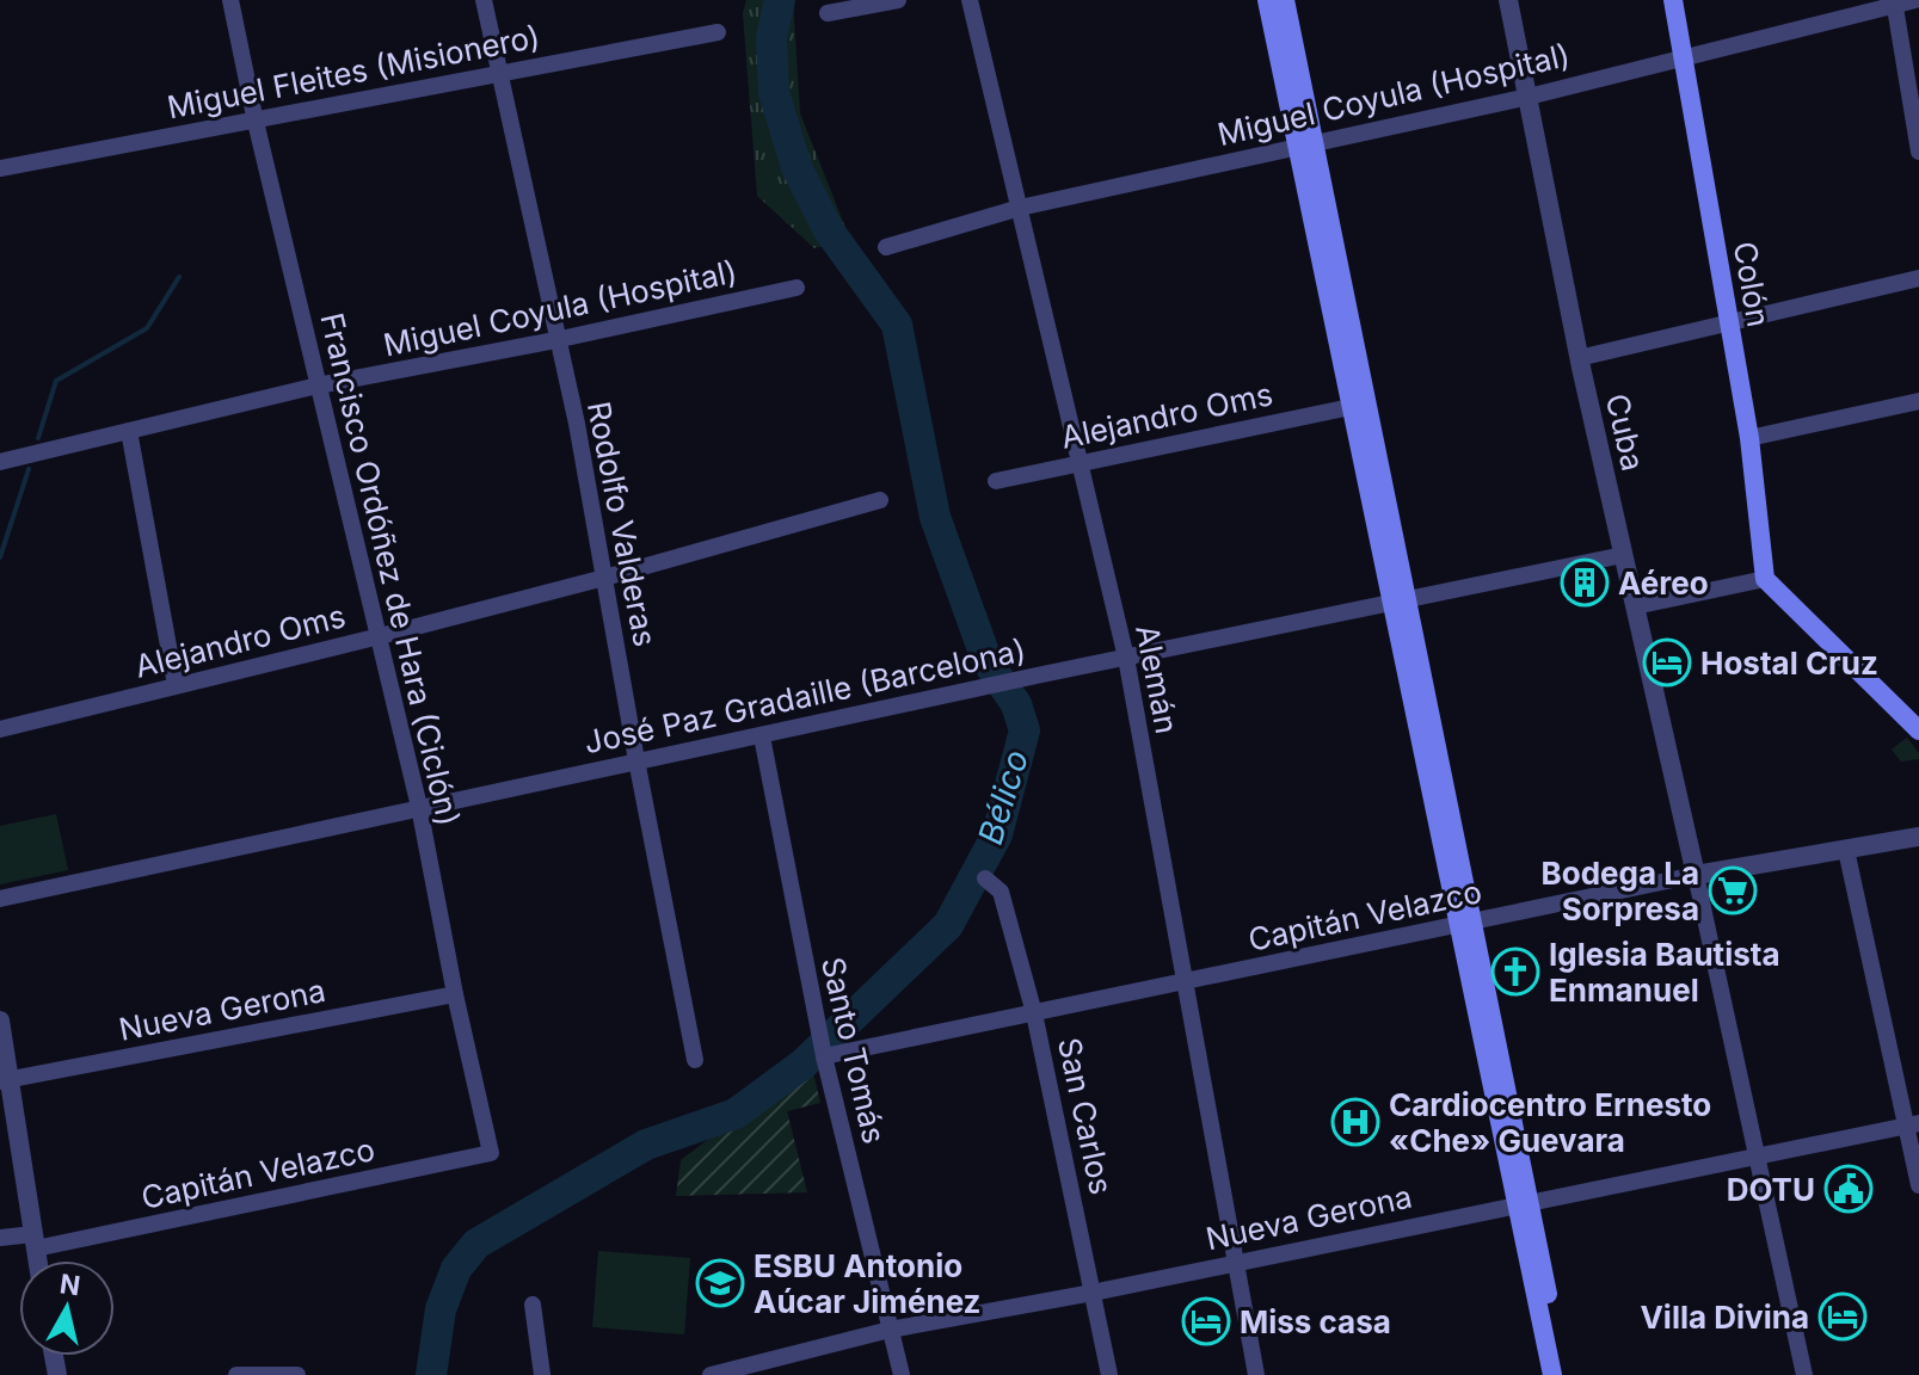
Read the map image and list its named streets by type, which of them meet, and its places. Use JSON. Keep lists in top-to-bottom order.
{
  "streets": {
    "main road": ["Colón"],
    "street": [
      "Miguel Fleites (Misionero)",
      "Miguel Coyula (Hospital)",
      "Alejandro Oms",
      "Cuba",
      "Rodolfo Valderas",
      "Francisco Ordóñez de Hara (Ciclón)",
      "Alemán",
      "José Paz Gradaille (Barcelona)",
      "Capitán Velazco",
      "Nueva Gerona",
      "Santo Tomás",
      "San Carlos"
    ]
  },
  "crossings": [
    ["Miguel Fleites (Misionero)", "Rodolfo Valderas"],
    ["Miguel Fleites (Misionero)", "Francisco Ordóñez de Hara (Ciclón)"],
    ["Miguel Coyula (Hospital)", "Colón"],
    ["Miguel Coyula (Hospital)", "Cuba"],
    ["Miguel Coyula (Hospital)", "Rodolfo Valderas"],
    ["Miguel Coyula (Hospital)", "Francisco Ordóñez de Hara (Ciclón)"],
    ["Miguel Coyula (Hospital)", "Alemán"],
    ["Alejandro Oms", "Rodolfo Valderas"],
    ["Alejandro Oms", "Francisco Ordóñez de Hara (Ciclón)"],
    ["Alejandro Oms", "Alemán"],
    ["Cuba", "José Paz Gradaille (Barcelona)"],
    ["Cuba", "Capitán Velazco"],
    ["Rodolfo Valderas", "José Paz Gradaille (Barcelona)"],
    ["Francisco Ordóñez de Hara (Ciclón)", "José Paz Gradaille (Barcelona)"],
    ["Francisco Ordóñez de Hara (Ciclón)", "Capitán Velazco"],
    ["Francisco Ordóñez de Hara (Ciclón)", "Nueva Gerona"],
    ["Alemán", "José Paz Gradaille (Barcelona)"],
    ["Alemán", "Capitán Velazco"],
    ["Alemán", "Nueva Gerona"],
    ["José Paz Gradaille (Barcelona)", "Santo Tomás"],
    ["Capitán Velazco", "Santo Tomás"],
    ["Capitán Velazco", "San Carlos"],
    ["Nueva Gerona", "Santo Tomás"],
    ["Nueva Gerona", "San Carlos"]
  ],
  "water": ["Bélico"],
  "places": {
    "building": ["Aéreo"],
    "hotel": ["Hostal Cruz", "Villa Divina", "Miss casa"],
    "supermarket": ["Bodega La Sorpresa"],
    "church": ["Iglesia Bautista Enmanuel"],
    "hospital": ["Cardiocentro Ernesto «Che» Guevara"],
    "public building": ["DOTU"],
    "school or university": ["ESBU Antonio Aúcar Jiménez"]
  },
  "north": "top"
}
